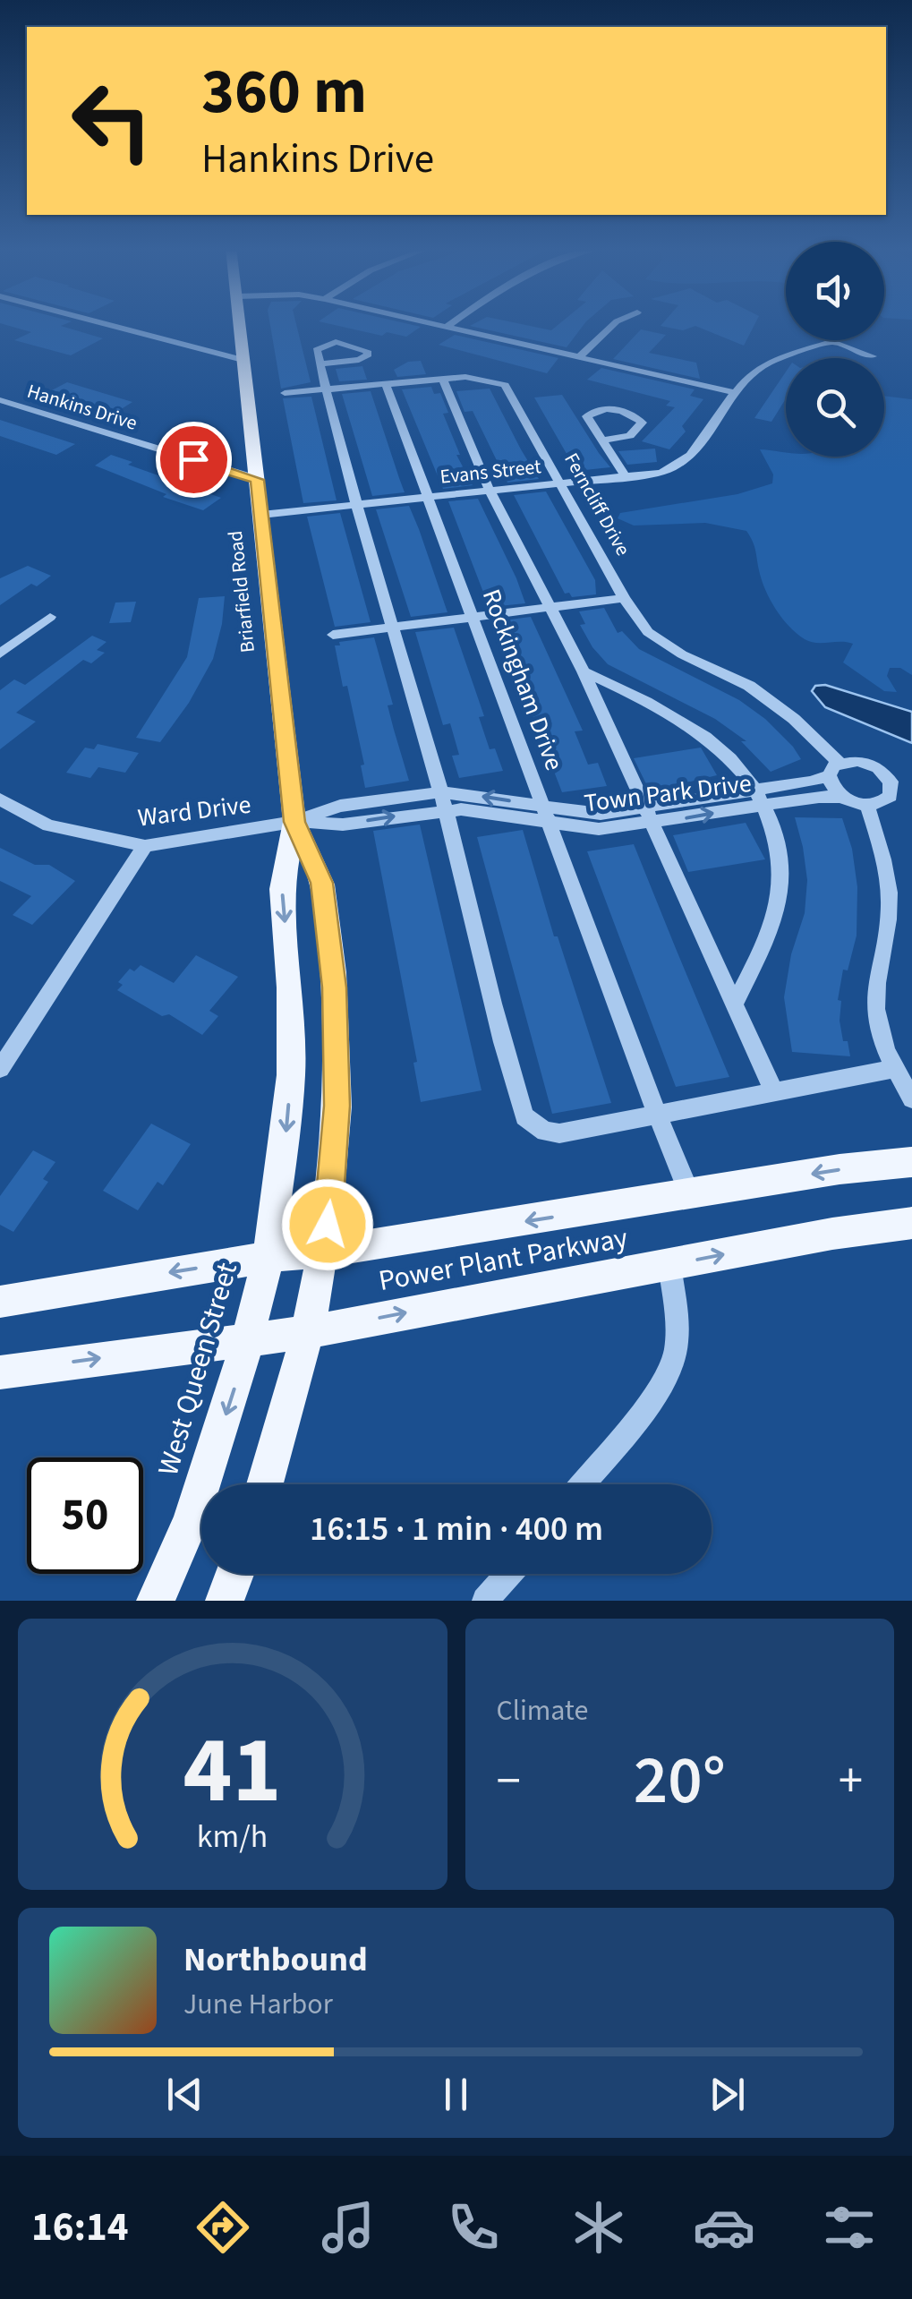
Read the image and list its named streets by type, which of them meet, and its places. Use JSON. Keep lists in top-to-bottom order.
{
  "streets": {
    "main road": ["Briarfield Road", "Power Plant Parkway", "West Queen Street"],
    "street": [
      "Hankins Drive",
      "Evans Street",
      "Ferncliff Drive",
      "Rockingham Drive",
      "Town Park Drive",
      "Ward Drive"
    ]
  },
  "crossings": [
    ["Hankins Drive", "Briarfield Road"],
    ["Evans Street", "Ferncliff Drive"],
    ["Evans Street", "Briarfield Road"],
    ["Evans Street", "Rockingham Drive"],
    ["Ferncliff Drive", "Rockingham Drive"],
    ["Ferncliff Drive", "Town Park Drive"],
    ["Briarfield Road", "Town Park Drive"],
    ["Briarfield Road", "Ward Drive"],
    ["Briarfield Road", "Power Plant Parkway"],
    ["Briarfield Road", "West Queen Street"],
    ["Rockingham Drive", "Town Park Drive"],
    ["Rockingham Drive", "Power Plant Parkway"],
    ["Town Park Drive", "Ward Drive"],
    ["Power Plant Parkway", "West Queen Street"]
  ],
  "page": {
    "turn": ["360 m", "Hankins Drive"],
    "limit": "50",
    "trip": "16:15 · 1 min · 400 m",
    "tile": "Climate",
    "heat": ["−", "20°", "+"],
    "song": ["Northbound", "June Harbor"],
    "tabs": "16:14",
    "gauge": ["41", "km/h"]
  }
}
